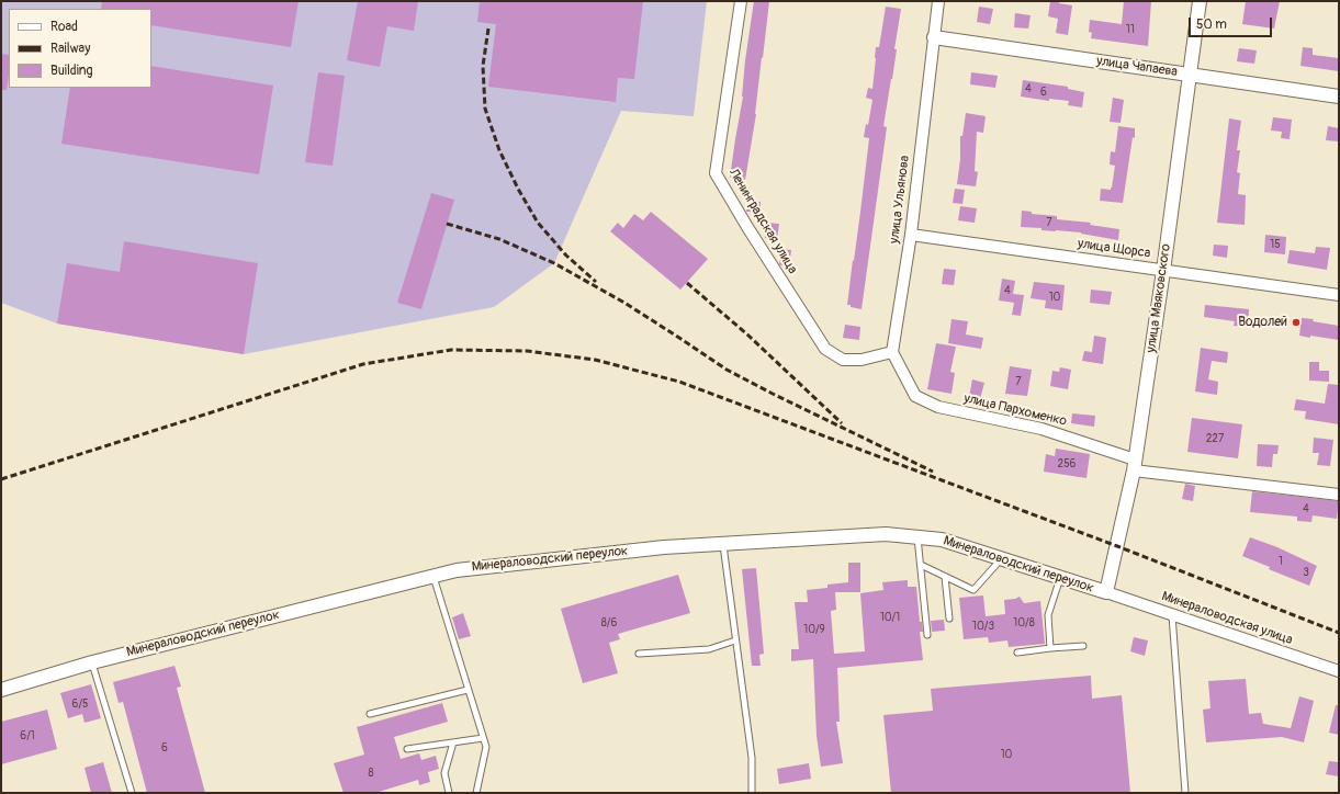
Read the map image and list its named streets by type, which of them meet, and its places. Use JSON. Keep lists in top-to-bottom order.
{
  "streets": {
    "street": [
      "улица Чапаева",
      "улица Ульянова",
      "Ленинградская улица",
      "улица Щорса",
      "улица Маяковского",
      "улица Пархоменко",
      "Минераловодский переулок",
      "Минераловодская улица"
    ]
  },
  "crossings": [
    ["улица Чапаева", "улица Ульянова"],
    ["улица Чапаева", "улица Маяковского"],
    ["улица Ульянова", "Ленинградская улица"],
    ["улица Ульянова", "улица Щорса"],
    ["улица Ульянова", "улица Пархоменко"],
    ["Ленинградская улица", "улица Пархоменко"],
    ["улица Щорса", "улица Маяковского"],
    ["улица Маяковского", "улица Пархоменко"],
    ["улица Маяковского", "Минераловодский переулок"],
    ["улица Маяковского", "Минераловодская улица"],
    ["Минераловодский переулок", "Минераловодская улица"]
  ],
  "places": ["Водолей"],
  "house_numbers": [
    "11",
    "4",
    "6",
    "7",
    "15",
    "4",
    "10",
    "7",
    "227",
    "256",
    "4",
    "1",
    "3",
    "10/1",
    "8/6",
    "10/8",
    "10/3",
    "10/9",
    "6/5",
    "6/1",
    "6",
    "10",
    "8"
  ],
  "legend": ["Road", "Railway", "Building"],
  "scale_bar": "50 m"
}
